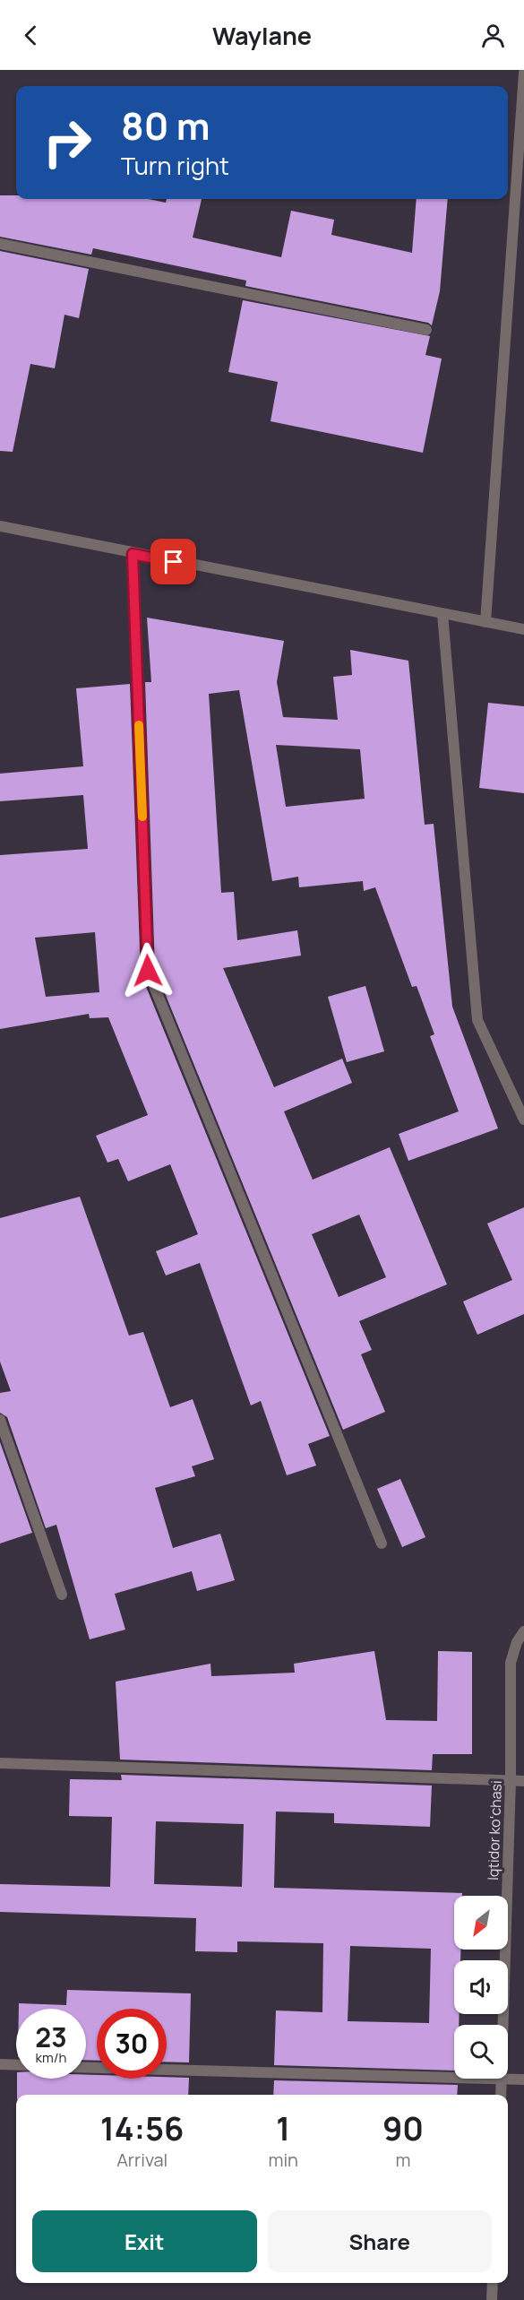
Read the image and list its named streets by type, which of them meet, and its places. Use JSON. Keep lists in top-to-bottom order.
{
  "streets": {
    "street": ["Iqtidor koʻchasi"]
  },
  "north": "bottom left",
  "page": {
    "header": "Waylane",
    "turn": ["80 m", "Turn right"],
    "speed": "23 km/h",
    "limit": "30",
    "eta": [
      "14:56",
      "Arrival",
      "1",
      "min",
      "90",
      "m"
    ],
    "buttons": ["Exit", "Share"]
  }
}
